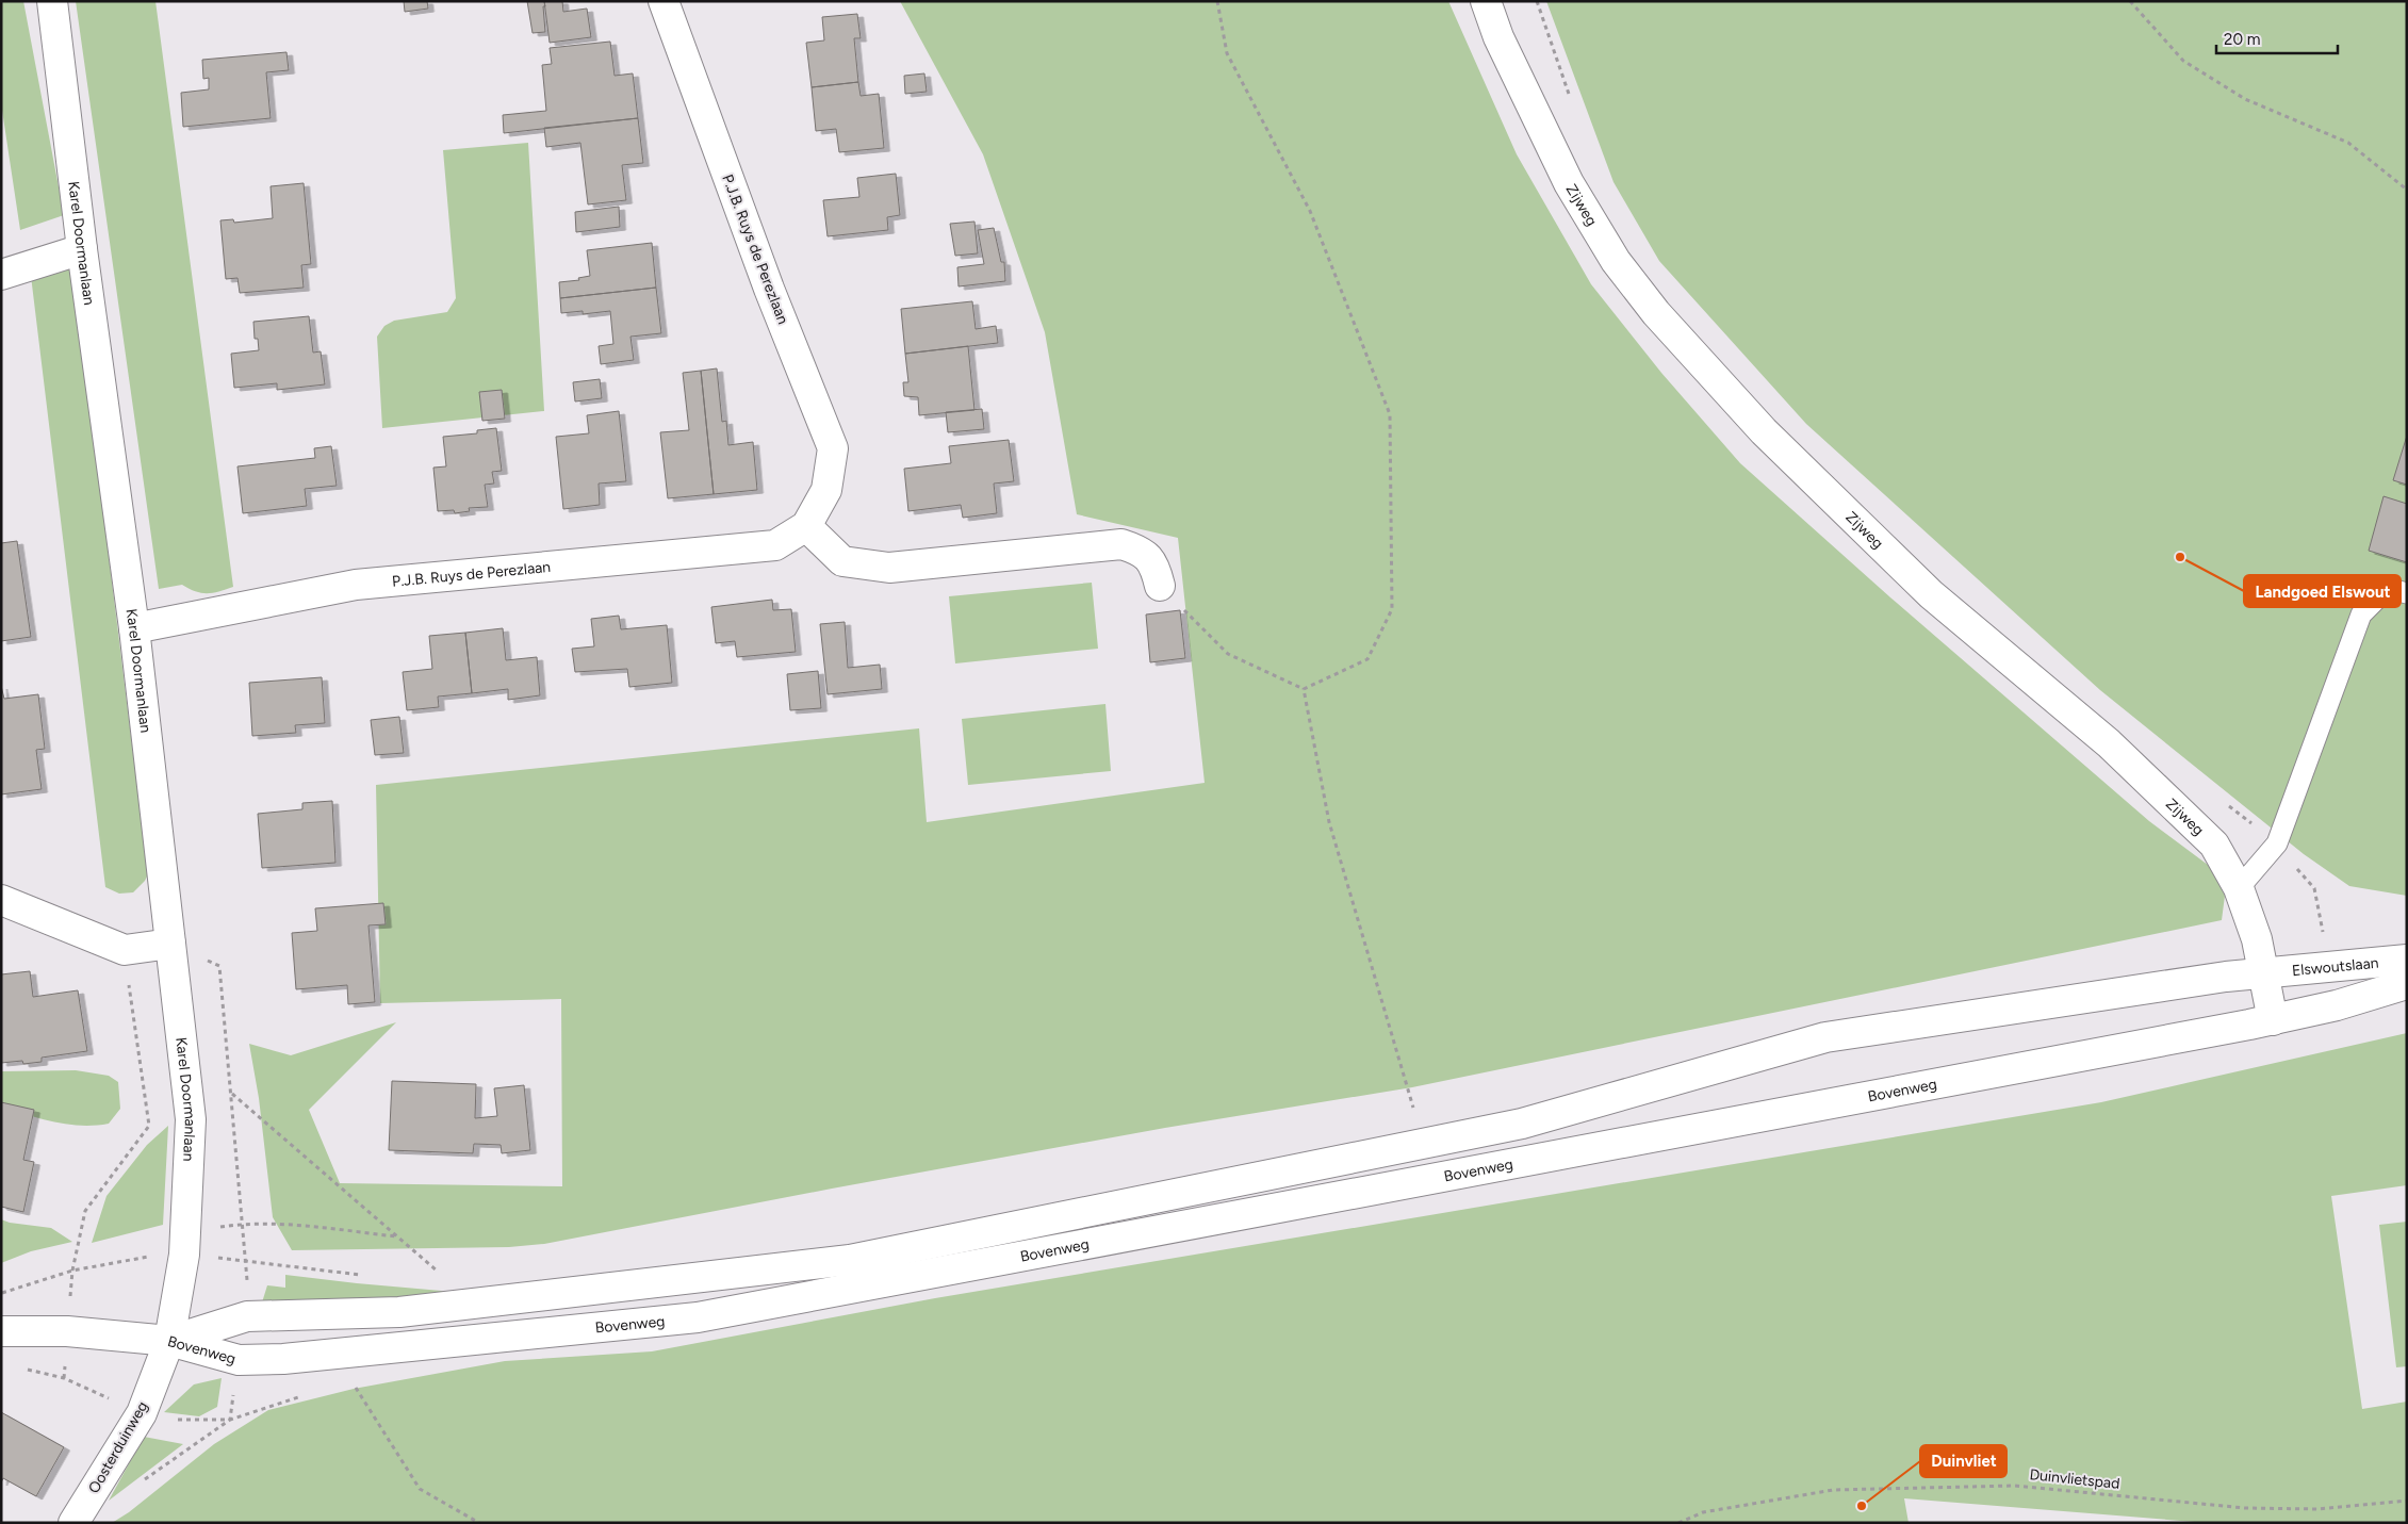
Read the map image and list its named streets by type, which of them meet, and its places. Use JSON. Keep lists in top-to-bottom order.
{
  "streets": {
    "street": [
      "Zijweg",
      "Karel Doormanlaan",
      "P.J.B. Ruys de Perezlaan",
      "Elswoutslaan",
      "Bovenweg",
      "Oosterduinweg"
    ],
    "path": ["Duinvlietspad"]
  },
  "crossings": [
    ["Zijweg", "Elswoutslaan"],
    ["Zijweg", "Bovenweg"],
    ["Karel Doormanlaan", "P.J.B. Ruys de Perezlaan"],
    ["Karel Doormanlaan", "Bovenweg"],
    ["Karel Doormanlaan", "Oosterduinweg"],
    ["Elswoutslaan", "Bovenweg"],
    ["Bovenweg", "Oosterduinweg"]
  ],
  "places": ["Landgoed Elswout", "Duinvliet"],
  "scale_bar": "20 m"
}
